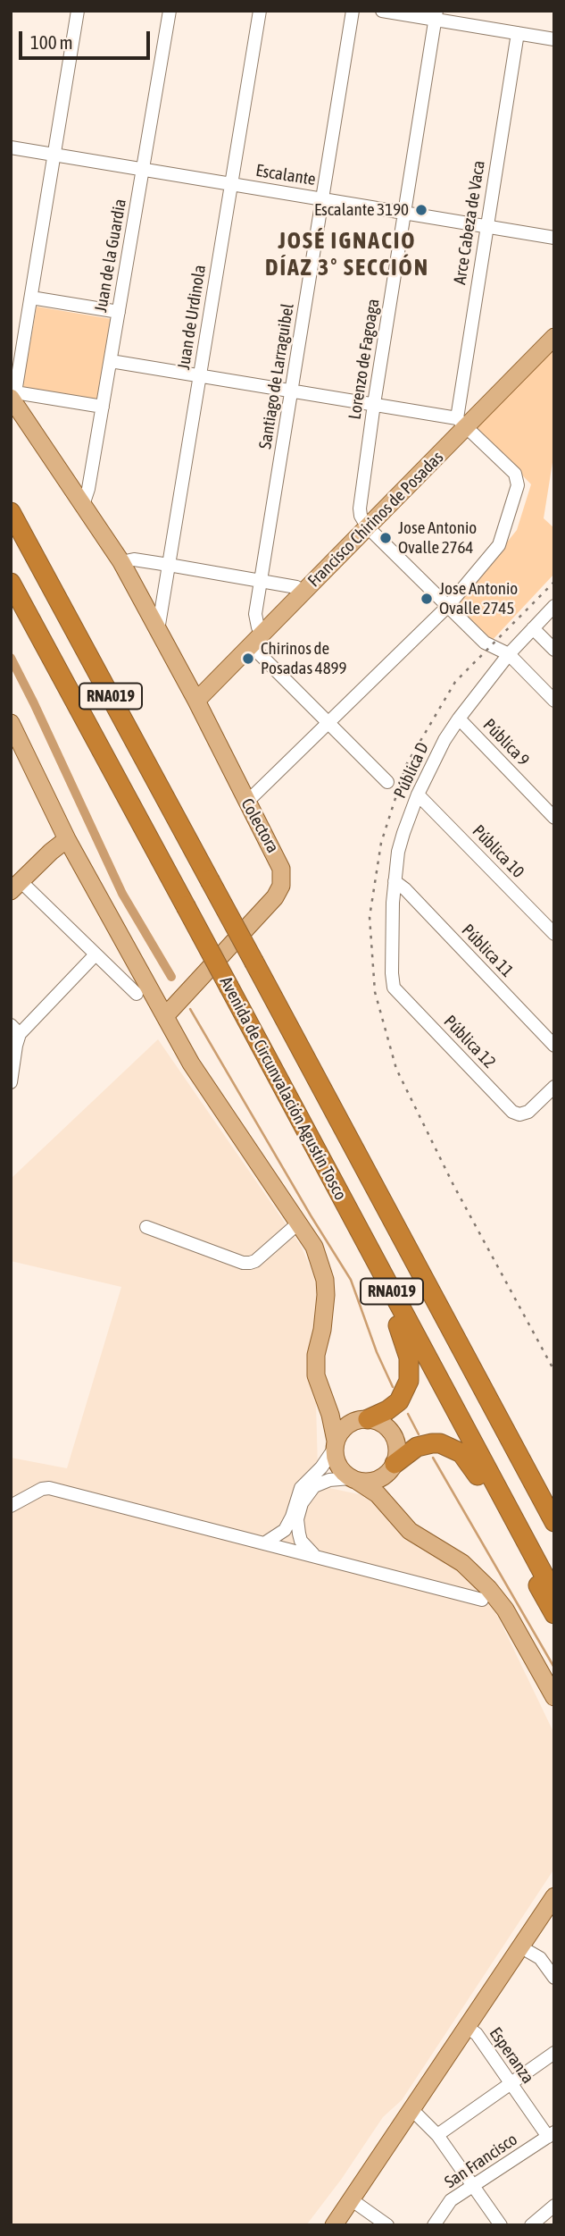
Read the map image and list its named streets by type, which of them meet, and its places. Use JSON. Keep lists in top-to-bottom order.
{
  "streets": {
    "highway": ["RNA019", "Avenida de Circunvalación Agustín Tosco"],
    "main road": ["Francisco Chirinos de Posadas", "Colectora"],
    "street": [
      "Escalante",
      "Arce Cabeza de Vaca",
      "Juan de la Guardia",
      "Juan de Urdinola",
      "Lorenzo de Fagoaga",
      "Santiago de Larraguibel",
      "Pública 9",
      "Pública D",
      "Pública 10",
      "Pública 11",
      "Pública 12",
      "Esperanza",
      "San Francisco"
    ]
  },
  "crossings": [
    ["Escalante", "Arce Cabeza de Vaca"],
    ["Escalante", "Juan de la Guardia"],
    ["Escalante", "Juan de Urdinola"],
    ["Escalante", "Lorenzo de Fagoaga"],
    ["Escalante", "Santiago de Larraguibel"],
    ["Arce Cabeza de Vaca", "Francisco Chirinos de Posadas"],
    ["Juan de la Guardia", "Colectora"],
    ["Juan de Urdinola", "Colectora"],
    ["Lorenzo de Fagoaga", "Francisco Chirinos de Posadas"],
    ["Santiago de Larraguibel", "Francisco Chirinos de Posadas"],
    ["Francisco Chirinos de Posadas", "Colectora"],
    ["Pública 9", "Pública D"],
    ["Pública D", "Pública 10"],
    ["Pública D", "Pública 11"],
    ["Pública D", "Pública 12"],
    ["Esperanza", "San Francisco"]
  ],
  "districts": ["JOSÉ IGNACIO DÍAZ 3° SECCIÓN"],
  "places": [
    "Escalante 3190",
    "Jose Antonio Ovalle 2764",
    "Jose Antonio Ovalle 2745",
    "Chirinos de Posadas 4899"
  ],
  "scale_bar": "100 m"
}
